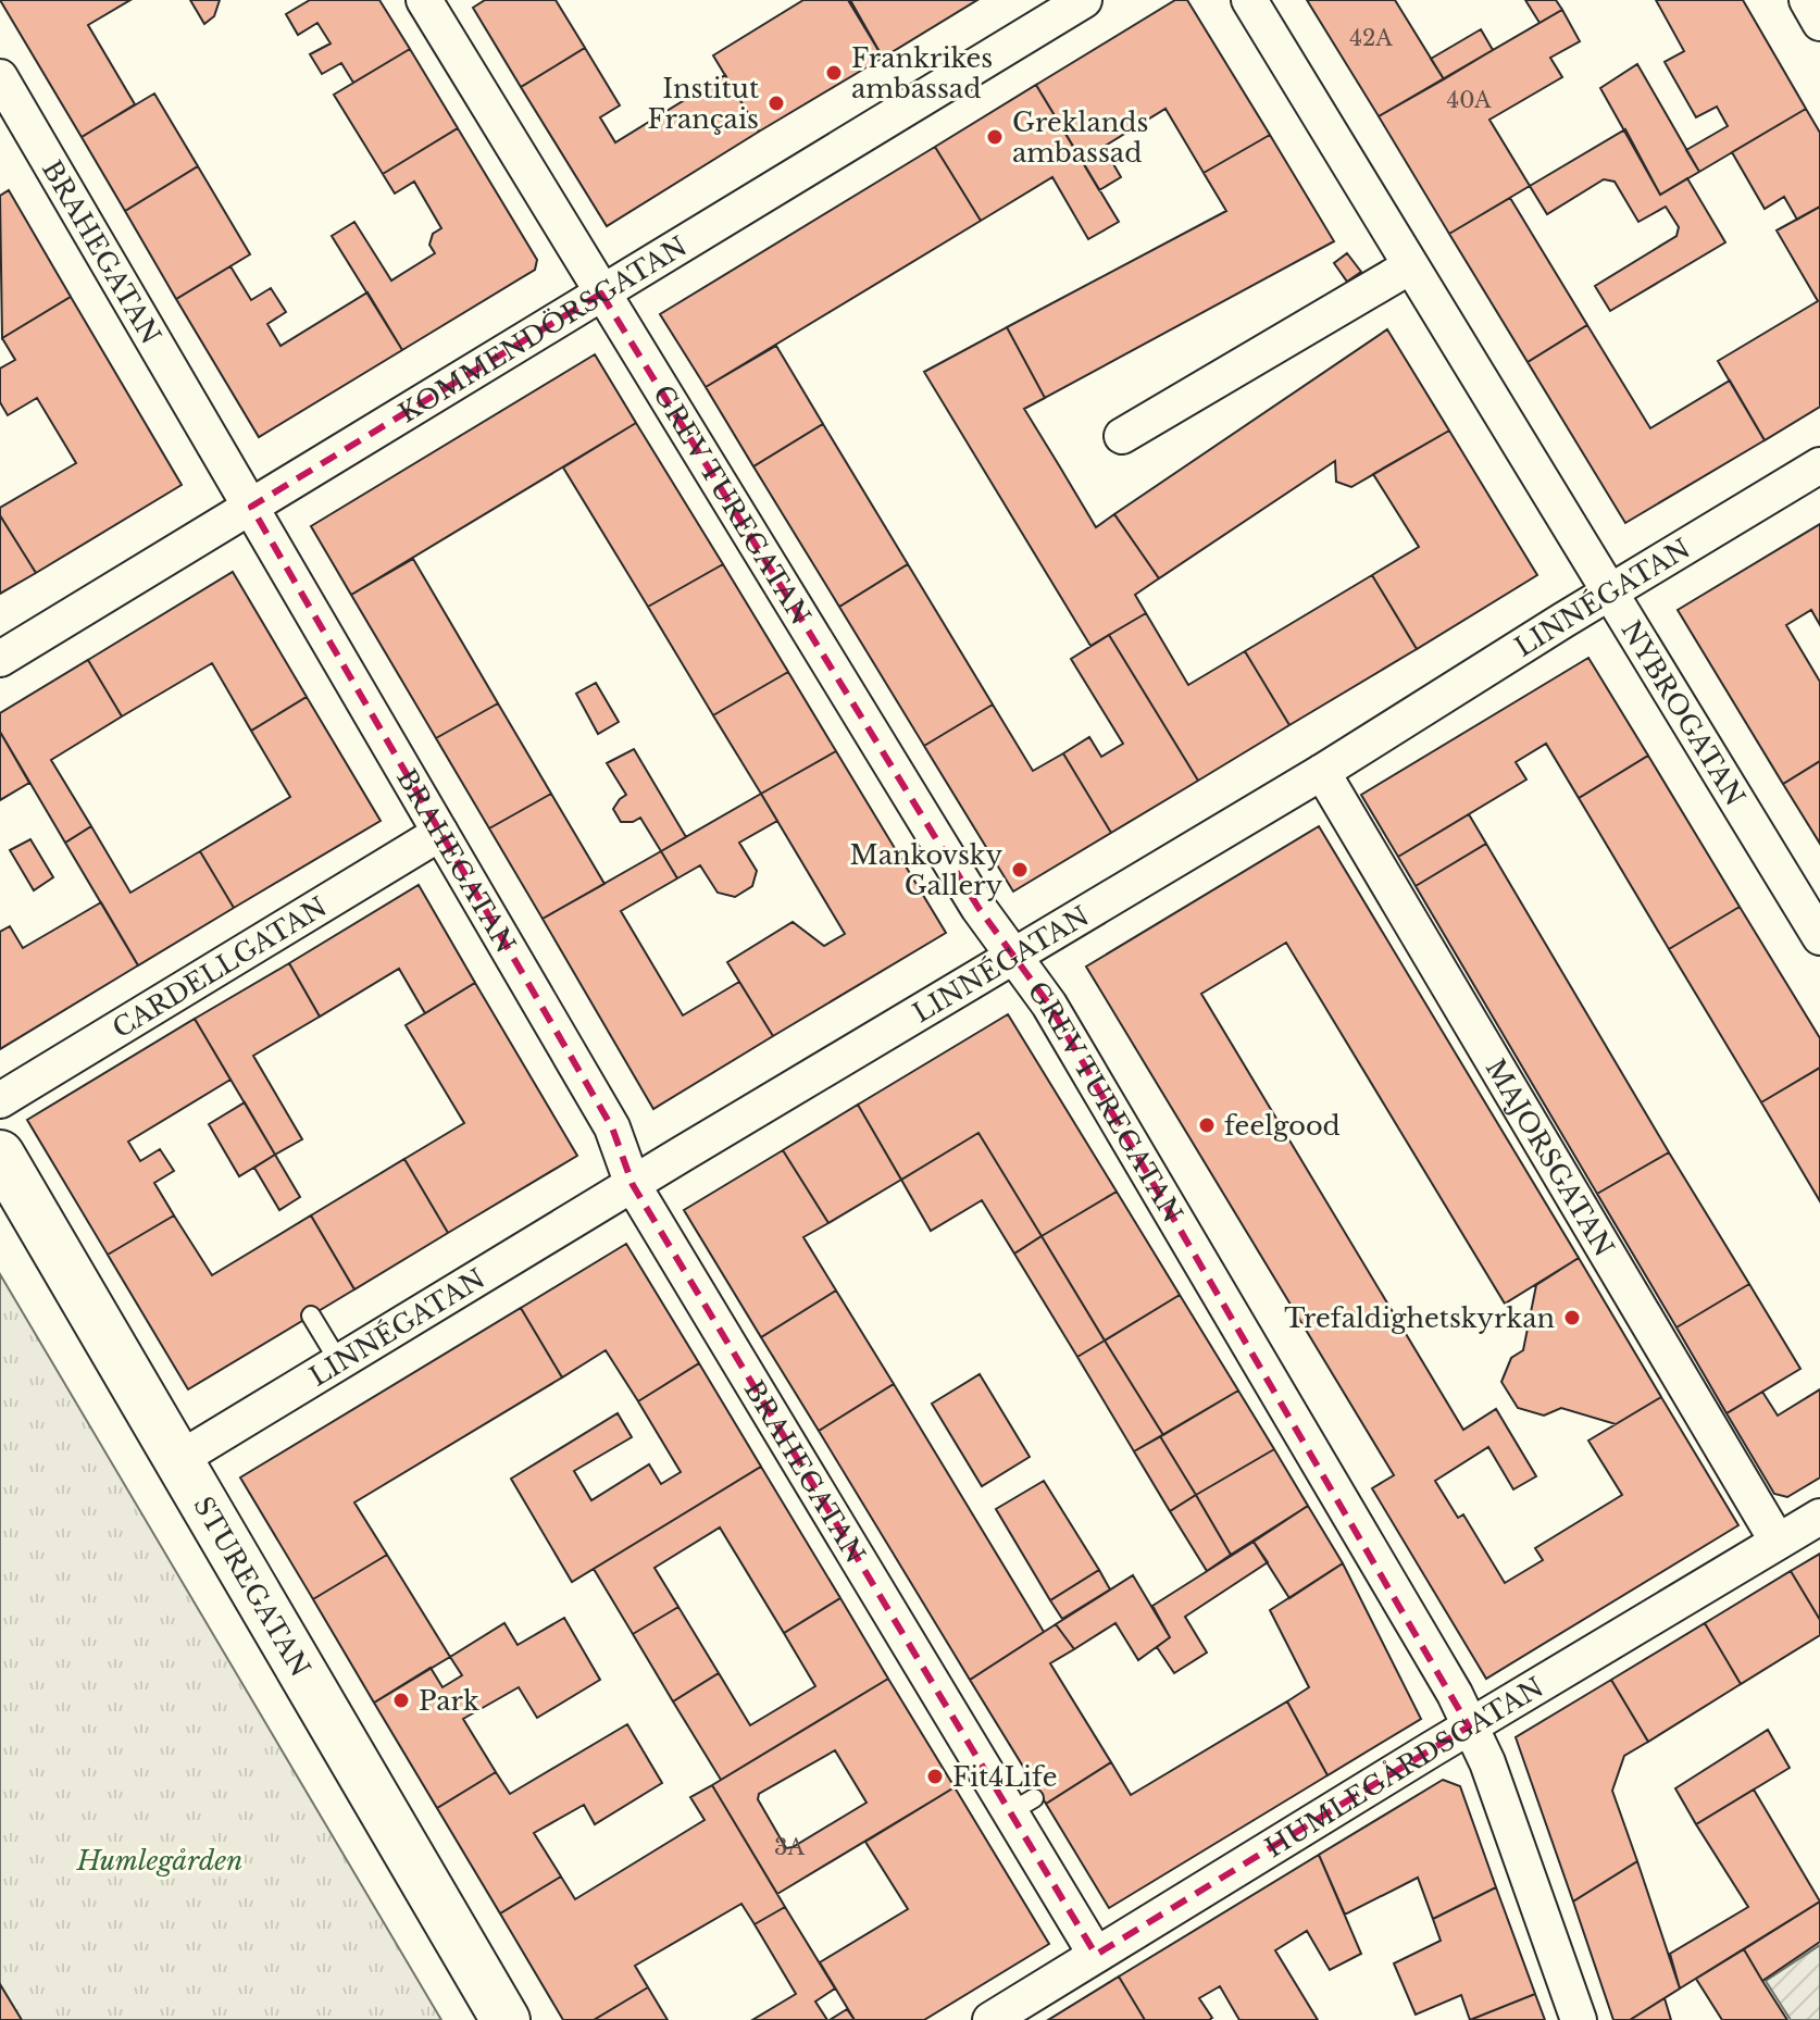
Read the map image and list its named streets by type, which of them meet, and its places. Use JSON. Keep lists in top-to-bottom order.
{
  "streets": {
    "street": [
      "BRAHEGATAN",
      "KOMMENDÖRSGATAN",
      "GREV TUREGATAN",
      "LINNÉGATAN",
      "NYBROGATAN",
      "CARDELLGATAN",
      "MAJORSGATAN",
      "STUREGATAN",
      "HUMLEGÅRDSGATAN"
    ]
  },
  "crossings": [
    ["BRAHEGATAN", "KOMMENDÖRSGATAN"],
    ["BRAHEGATAN", "LINNÉGATAN"],
    ["BRAHEGATAN", "CARDELLGATAN"],
    ["BRAHEGATAN", "HUMLEGÅRDSGATAN"],
    ["KOMMENDÖRSGATAN", "GREV TUREGATAN"],
    ["GREV TUREGATAN", "LINNÉGATAN"],
    ["GREV TUREGATAN", "HUMLEGÅRDSGATAN"],
    ["LINNÉGATAN", "NYBROGATAN"],
    ["LINNÉGATAN", "MAJORSGATAN"],
    ["LINNÉGATAN", "STUREGATAN"],
    ["MAJORSGATAN", "HUMLEGÅRDSGATAN"]
  ],
  "parks": ["Humlegården"],
  "places": [
    "Frankrikes ambassad",
    "Institut Français",
    "Greklands ambassad",
    "Mankovsky Gallery",
    "feelgood",
    "Trefaldighetskyrkan",
    "Park",
    "Fit4Life"
  ],
  "house_numbers": ["42A", "40A", "3A"]
}
